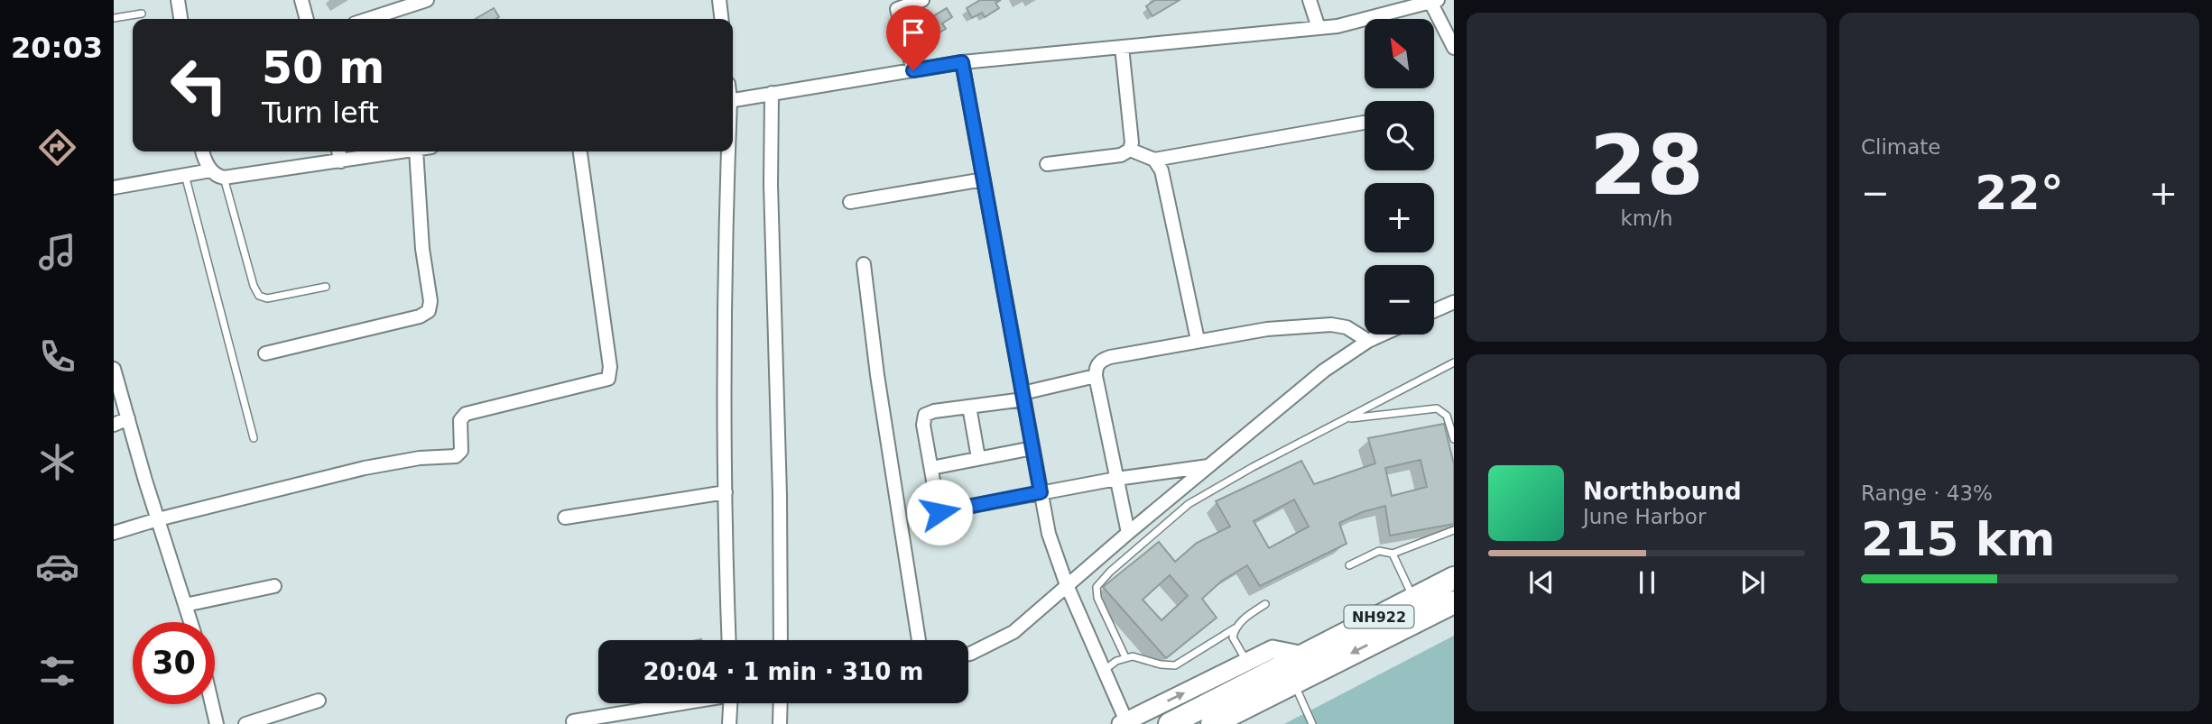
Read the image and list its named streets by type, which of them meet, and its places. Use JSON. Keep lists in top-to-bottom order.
{
  "streets": {
    "highway": ["NH922"]
  },
  "north": "top left",
  "page": {
    "tabs": "20:03",
    "tile": [
      ["28", "km/h"],
      "Climate",
      ["Range · 43%", "215 km"]
    ],
    "map_buttons": ["+", "−"],
    "turn": ["50 m", "Turn left"],
    "heat": ["−", "22°", "+"],
    "song": ["Northbound", "June Harbor"],
    "limit": "30",
    "trip": "20:04 · 1 min · 310 m"
  }
}
